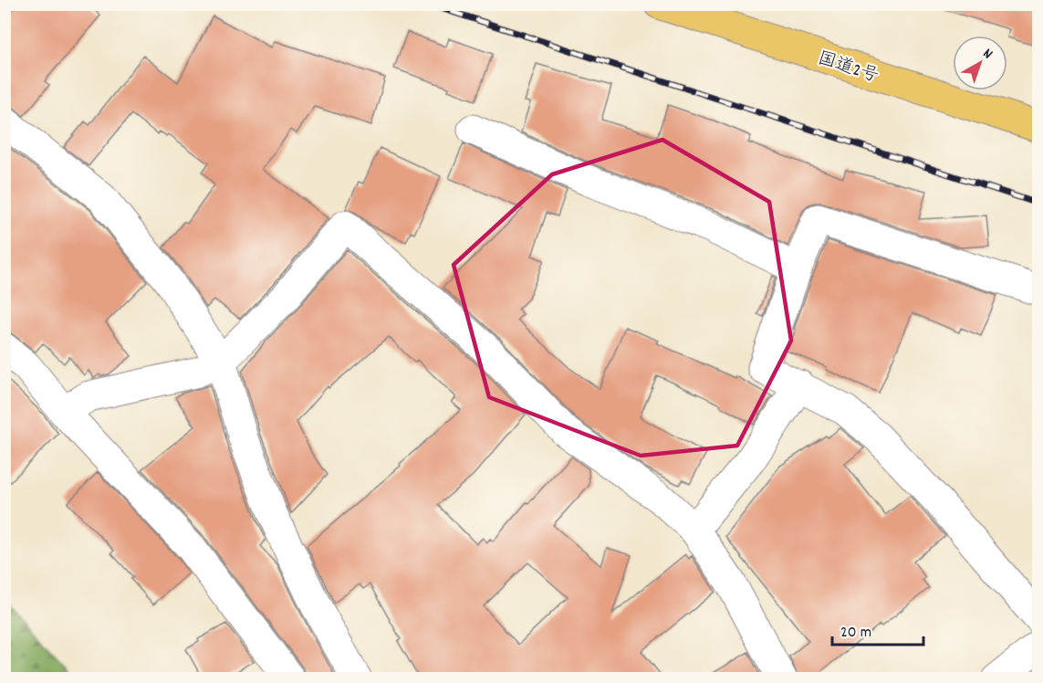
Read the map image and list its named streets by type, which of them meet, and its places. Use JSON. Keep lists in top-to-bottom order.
{
  "streets": {
    "highway": ["国道2号"]
  },
  "scale_bar": "20 m",
  "north": "top right"
}
